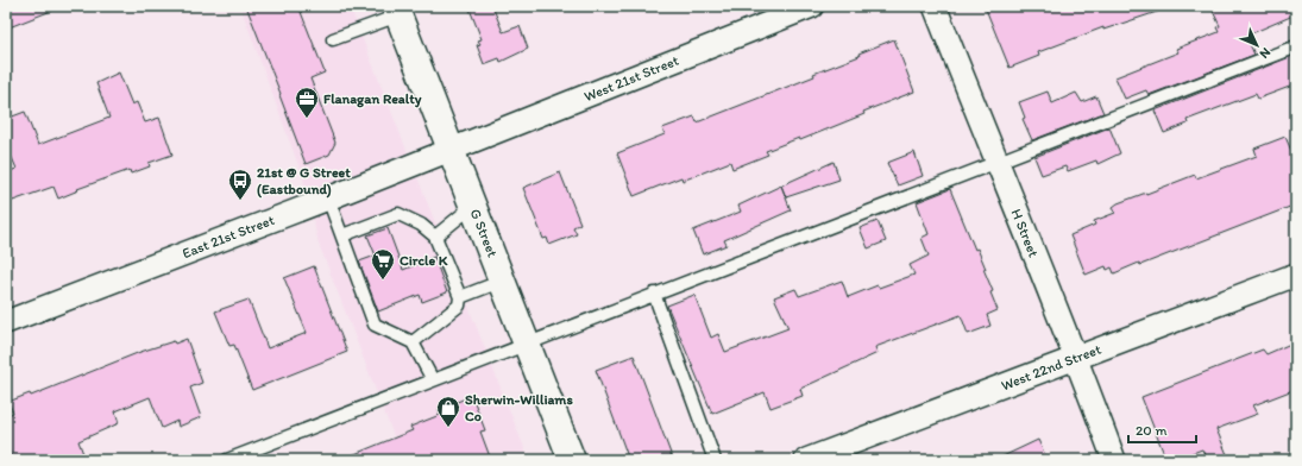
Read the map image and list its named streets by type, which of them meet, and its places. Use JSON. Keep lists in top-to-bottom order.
{
  "streets": {
    "main road": ["G Street"],
    "street": [
      "West 21st Street",
      "H Street",
      "East 21st Street",
      "West 22nd Street"
    ]
  },
  "crossings": [
    ["West 21st Street", "G Street"],
    ["West 21st Street", "East 21st Street"],
    ["G Street", "East 21st Street"],
    ["H Street", "West 22nd Street"]
  ],
  "places": {
    "office": ["Flanagan Realty"],
    "bus stop": ["21st @ G Street (Eastbound)"],
    "supermarket": ["Circle K"],
    "shop": ["Sherwin-Williams Co"]
  },
  "scale_bar": "20 m",
  "north": "bottom right"
}
